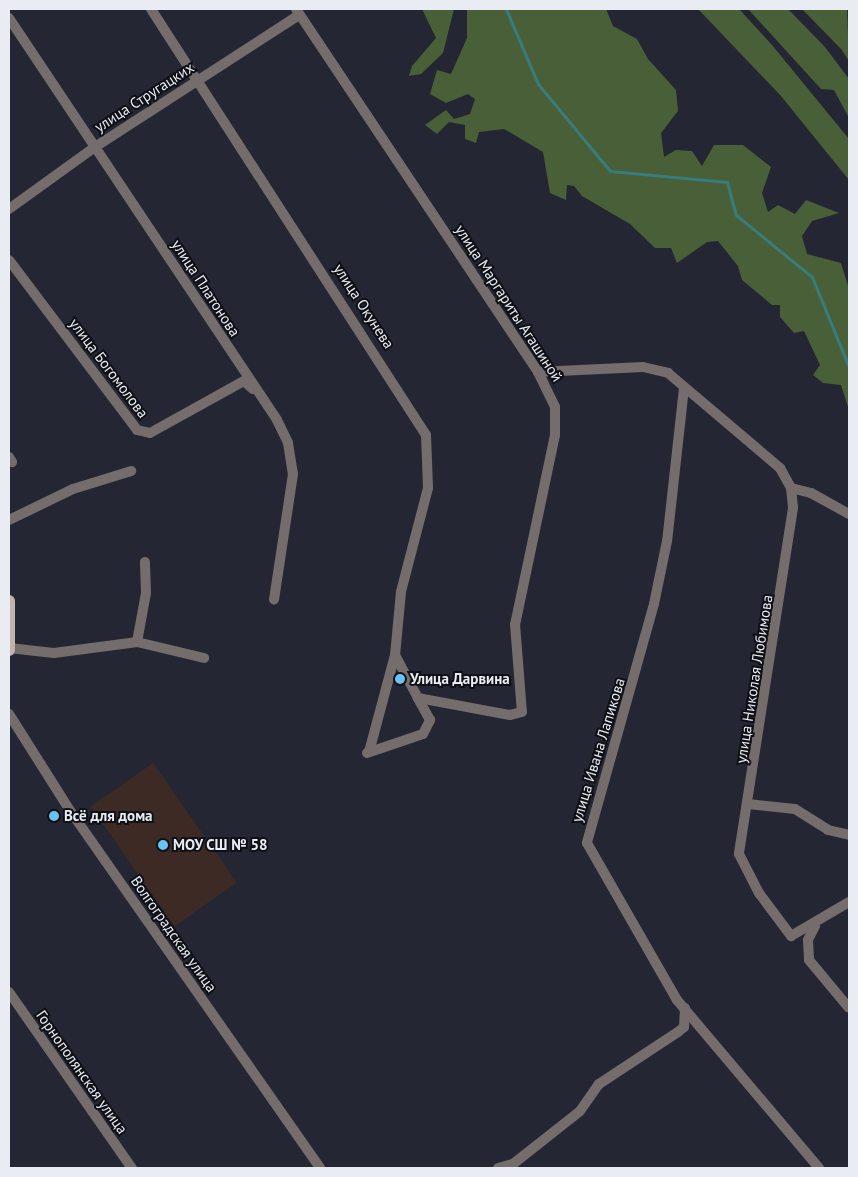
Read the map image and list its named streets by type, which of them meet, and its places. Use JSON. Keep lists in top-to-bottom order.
{
  "streets": {
    "street": [
      "улица Стругацких",
      "улица Платонова",
      "улица Маргариты Агашиной",
      "улица Окунева",
      "улица Богомолова",
      "улица Николая Любимова",
      "улица Ивана Лапикова",
      "Волгоградская улица",
      "Горнополянская улица"
    ]
  },
  "crossings": [
    ["улица Стругацких", "улица Платонова"],
    ["улица Стругацких", "улица Маргариты Агашиной"],
    ["улица Стругацких", "улица Окунева"],
    ["улица Маргариты Агашиной", "улица Окунева"]
  ],
  "places": ["Улица Дарвина", "Всё для дома", "МОУ СШ № 58"]
}
